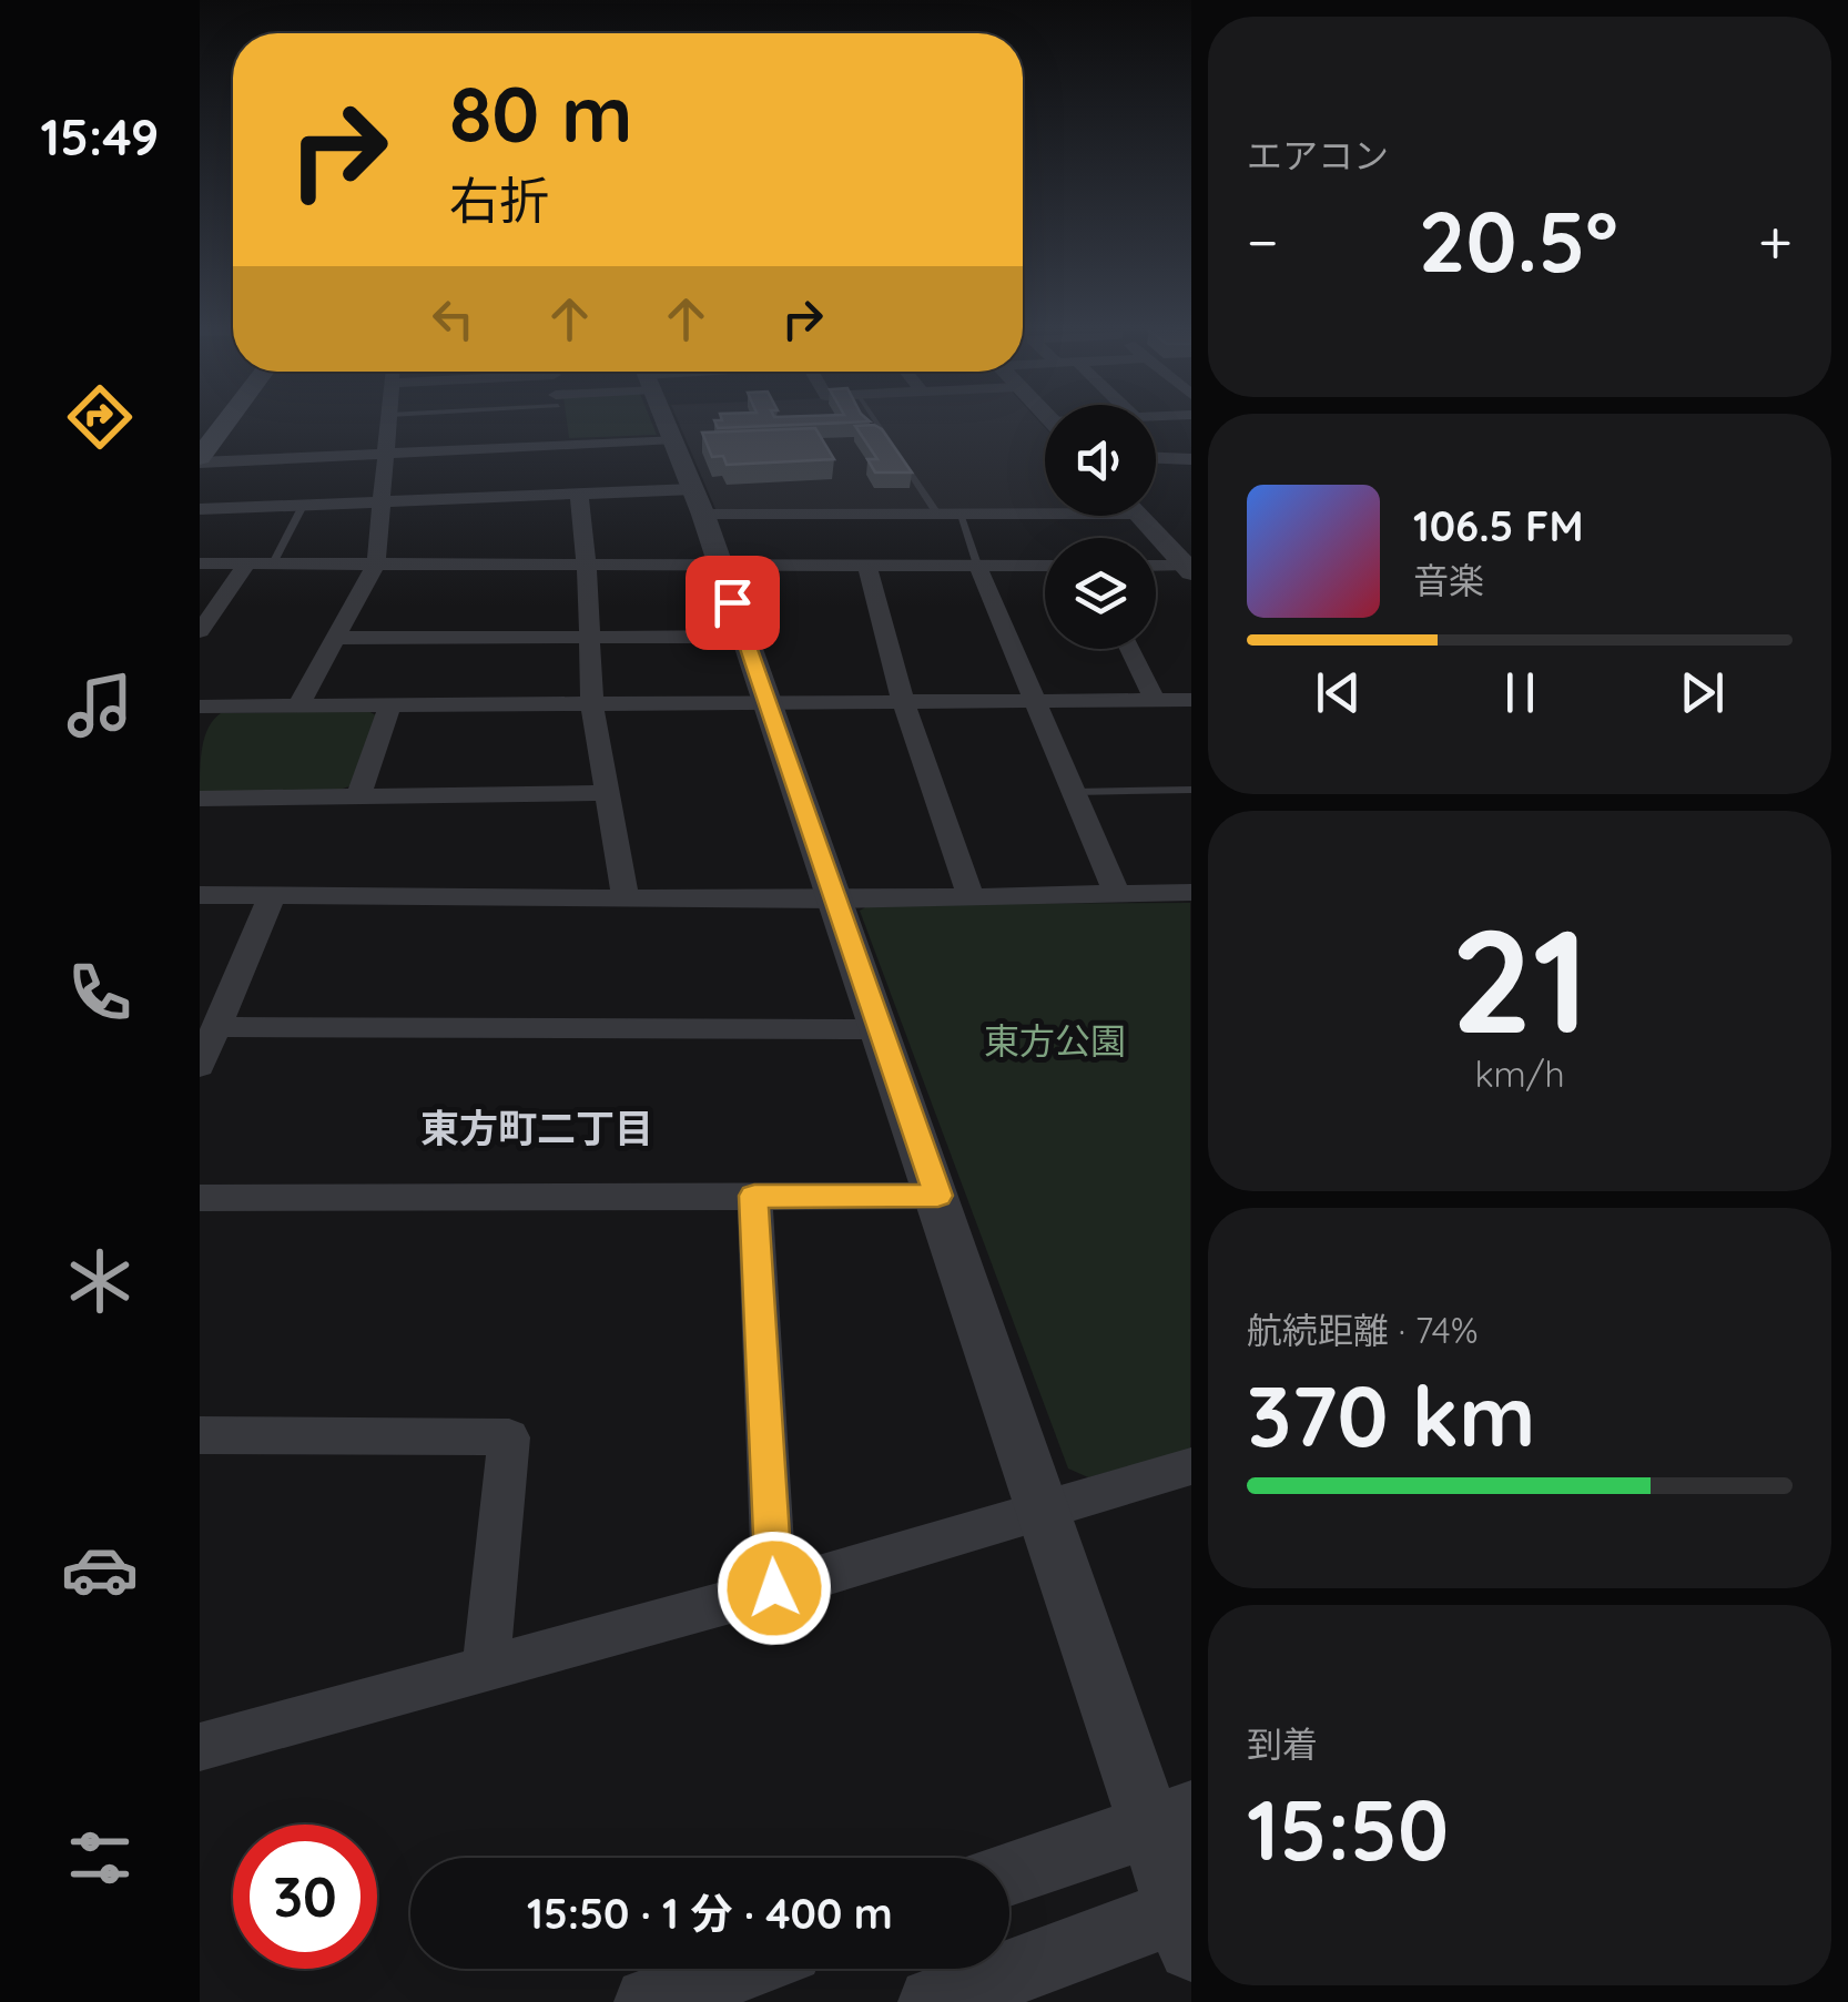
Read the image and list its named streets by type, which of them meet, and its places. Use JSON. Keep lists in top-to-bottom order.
{
  "districts": ["東方町二丁目"],
  "parks": ["東方公園"],
  "page": {
    "tabs": "15:49",
    "tile": [
      "エアコン",
      ["21", "km/h"],
      ["航続距離 · 74%", "370 km"],
      ["到着", "15:50"]
    ],
    "turn": ["80 m", "右折"],
    "heat": ["−", "20.5°", "+"],
    "song": ["106.5 FM", "音楽"],
    "limit": "30",
    "trip": "15:50 · 1 分 · 400 m"
  }
}
